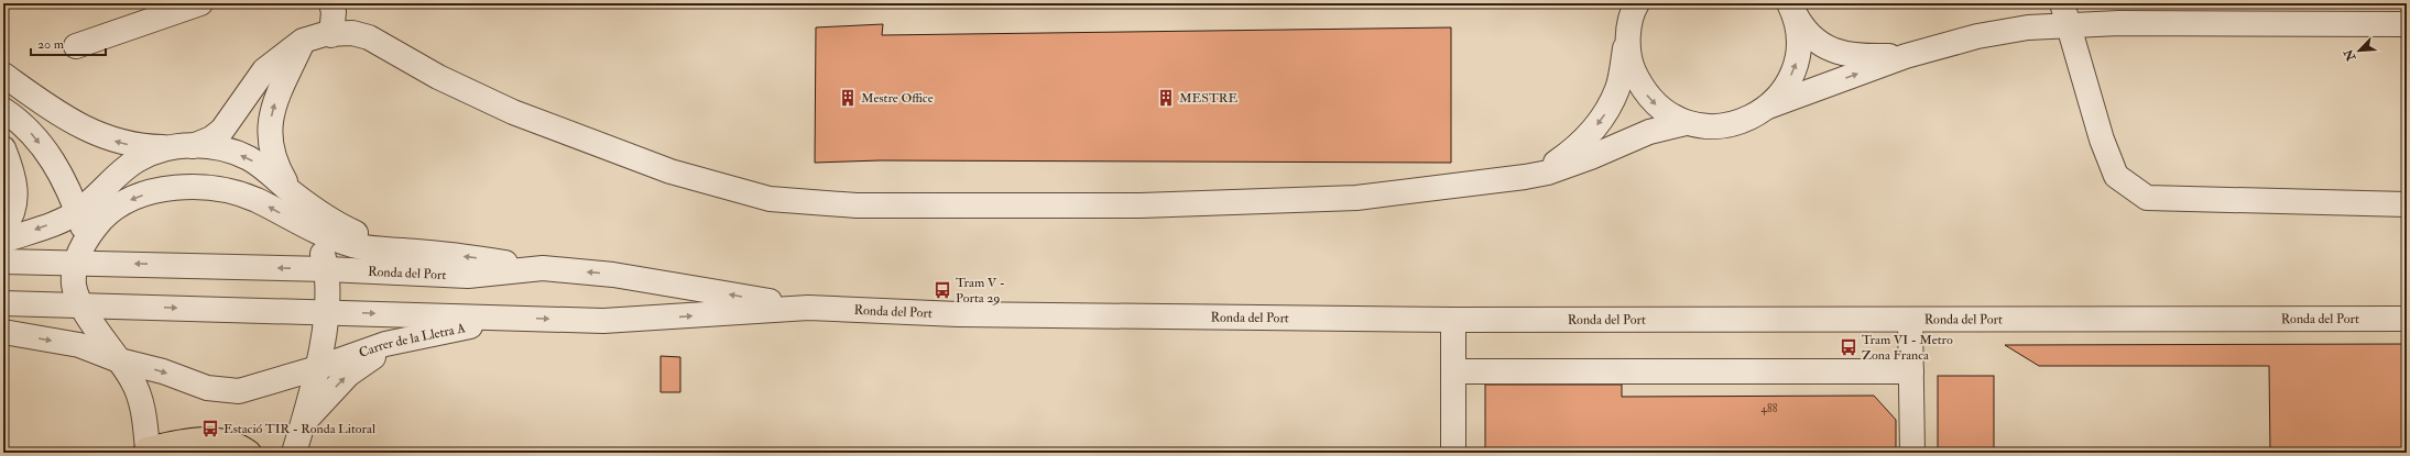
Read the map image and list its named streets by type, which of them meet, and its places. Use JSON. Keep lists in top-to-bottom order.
{
  "streets": {
    "street": ["Ronda del Port", "Carrer de la Lletra A"]
  },
  "crossings": [
    ["Ronda del Port", "Carrer de la Lletra A"]
  ],
  "places": {
    "building": ["Mestre Office", "MESTRE"],
    "bus stop": ["Tram V - Porta 29", "Tram VI - Metro Zona Franca", "Estació TIR - Ronda Litoral"]
  },
  "house_numbers": ["488"],
  "scale_bar": "20 m",
  "north": "bottom left"
}
